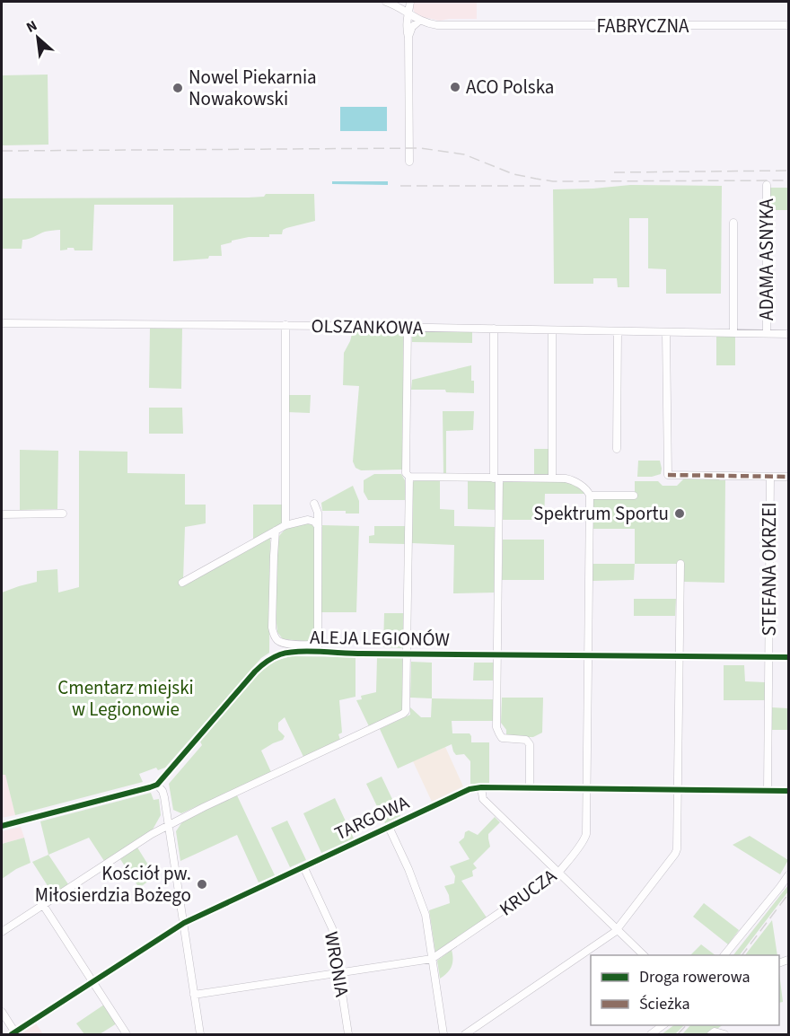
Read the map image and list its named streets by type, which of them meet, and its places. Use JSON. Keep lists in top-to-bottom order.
{
  "streets": {
    "street": [
      "FABRYCZNA",
      "ADAMA ASNYKA",
      "OLSZANKOWA",
      "STEFANA OKRZEI",
      "ALEJA LEGIONÓW",
      "TARGOWA",
      "KRUCZA",
      "WRONIA"
    ]
  },
  "crossings": [
    ["ADAMA ASNYKA", "OLSZANKOWA"],
    ["STEFANA OKRZEI", "ALEJA LEGIONÓW"],
    ["STEFANA OKRZEI", "TARGOWA"],
    ["ALEJA LEGIONÓW", "KRUCZA"],
    ["TARGOWA", "KRUCZA"],
    ["TARGOWA", "WRONIA"],
    ["KRUCZA", "WRONIA"]
  ],
  "parks": ["Cmentarz miejski w Legionowie"],
  "places": [
    "ACO Polska",
    "Nowel Piekarnia Nowakowski",
    "Spektrum Sportu",
    "Kościół pw. Miłosierdzia Bożego"
  ],
  "legend": ["Droga rowerowa", "Ścieżka"],
  "north": "top left"
}
